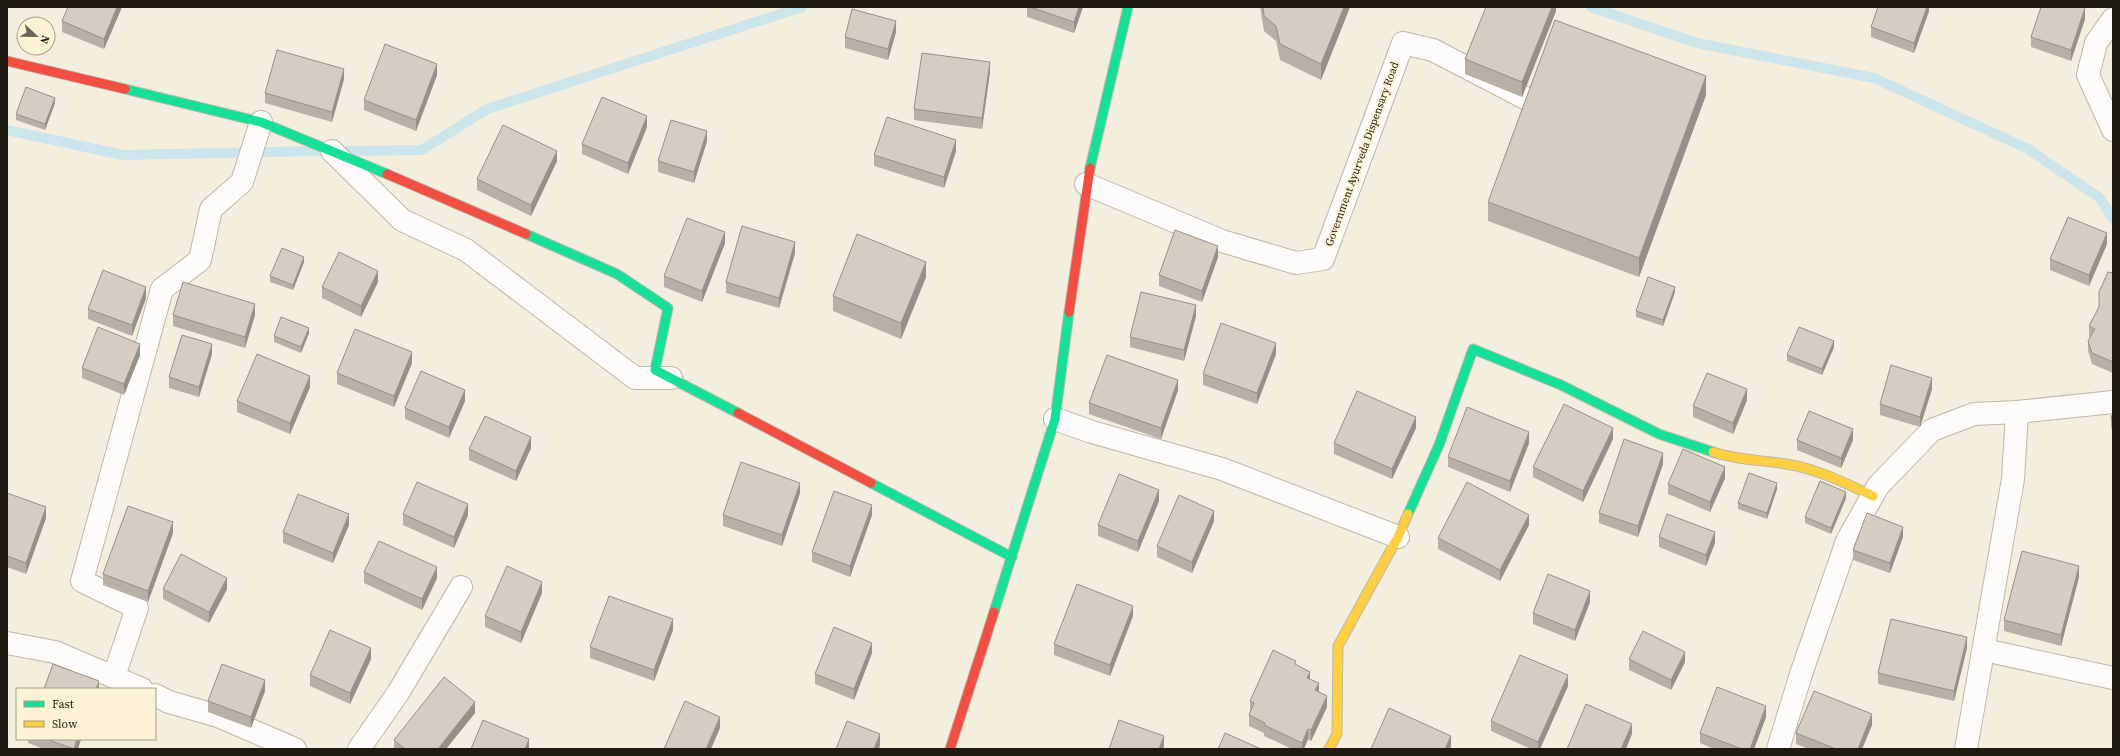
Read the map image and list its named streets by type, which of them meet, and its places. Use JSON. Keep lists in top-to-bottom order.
{
  "streets": {
    "street": ["Government Ayurveda Dispensary Road"]
  },
  "legend": ["Fast", "Slow"],
  "north": "right"
}
